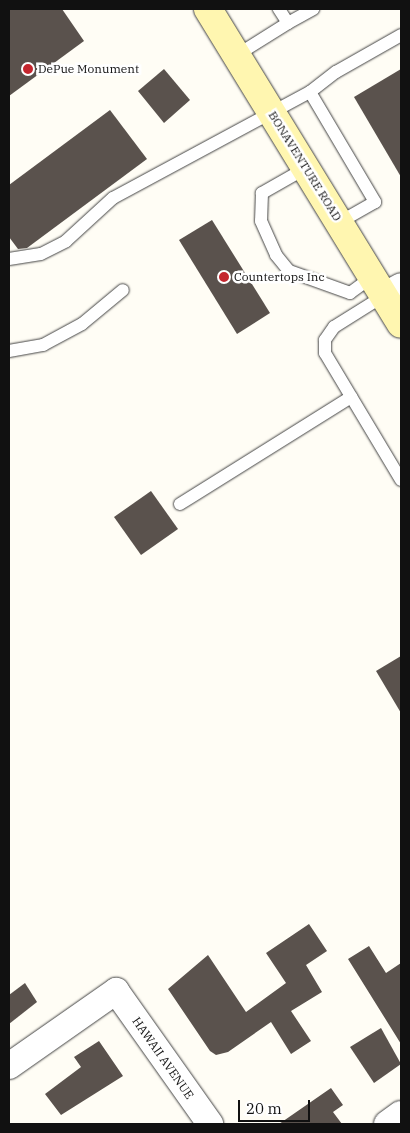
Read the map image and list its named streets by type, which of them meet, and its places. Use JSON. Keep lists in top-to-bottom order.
{
  "streets": {
    "street": ["BONAVENTURE ROAD", "HAWAII AVENUE"]
  },
  "places": ["DePue Monument", "Countertops Inc"],
  "scale_bar": "20 m"
}
